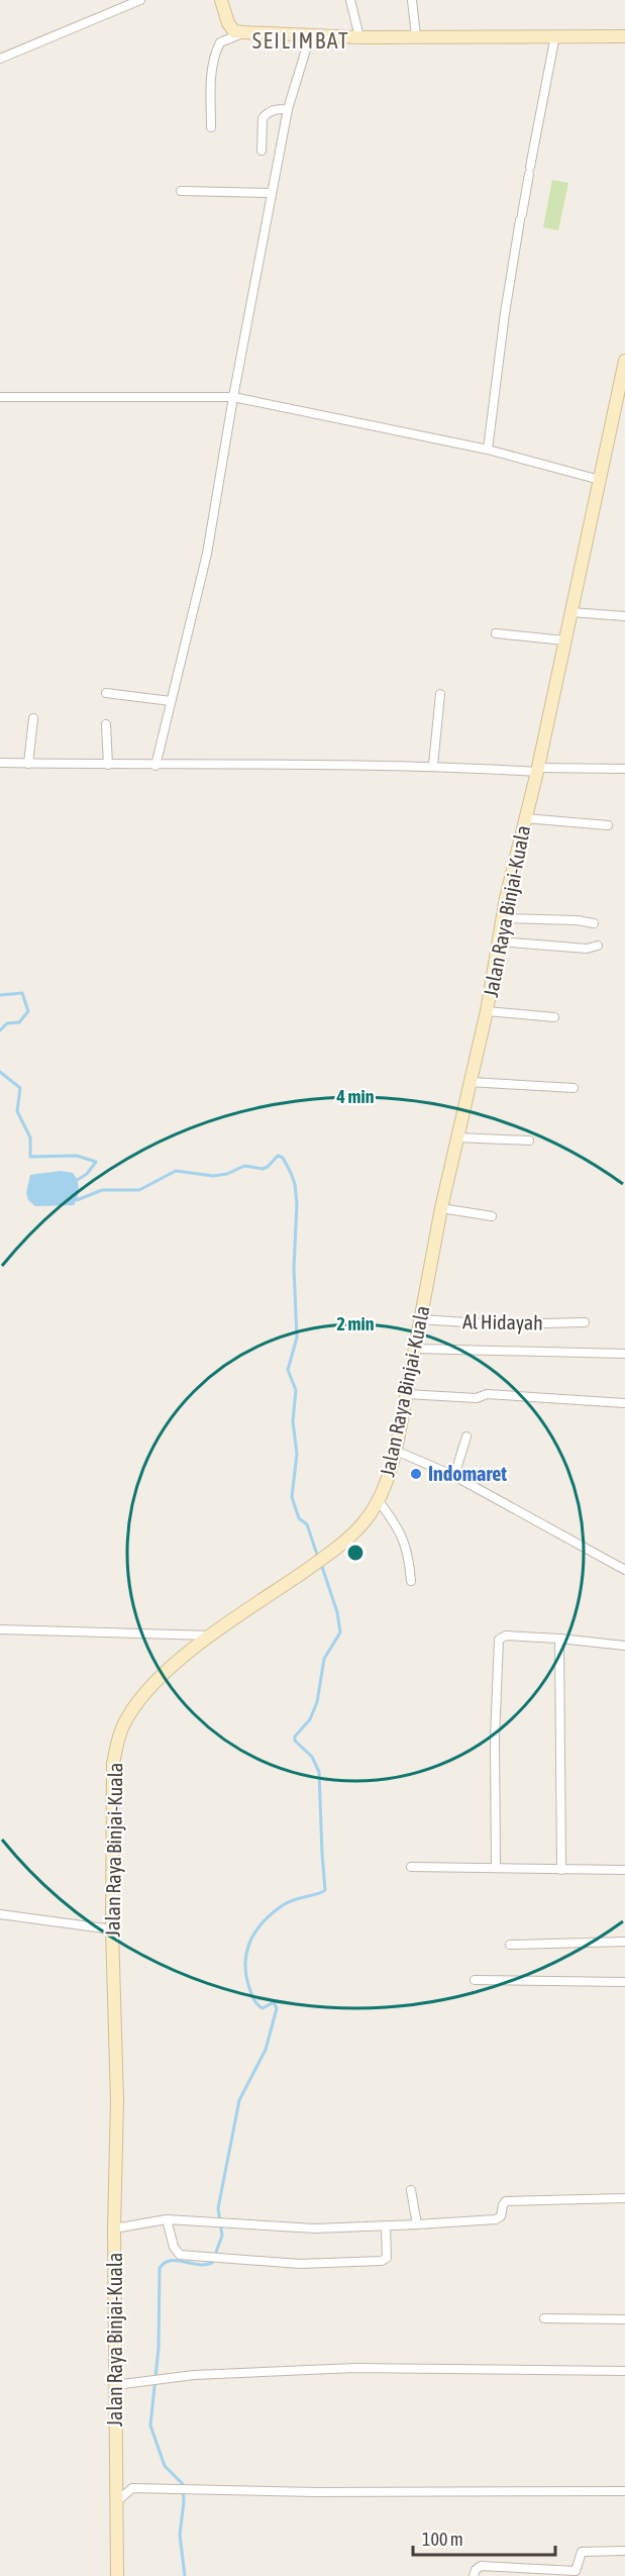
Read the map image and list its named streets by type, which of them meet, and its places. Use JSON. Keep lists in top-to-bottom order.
{
  "streets": {
    "main road": ["Jalan Raya Binjai-Kuala"],
    "street": ["Al Hidayah"]
  },
  "crossings": [
    ["Jalan Raya Binjai-Kuala", "Al Hidayah"]
  ],
  "districts": ["SEILIMBAT"],
  "places": ["Indomaret"],
  "scale_bar": "100 m",
  "rings": ["4 min", "2 min"]
}
